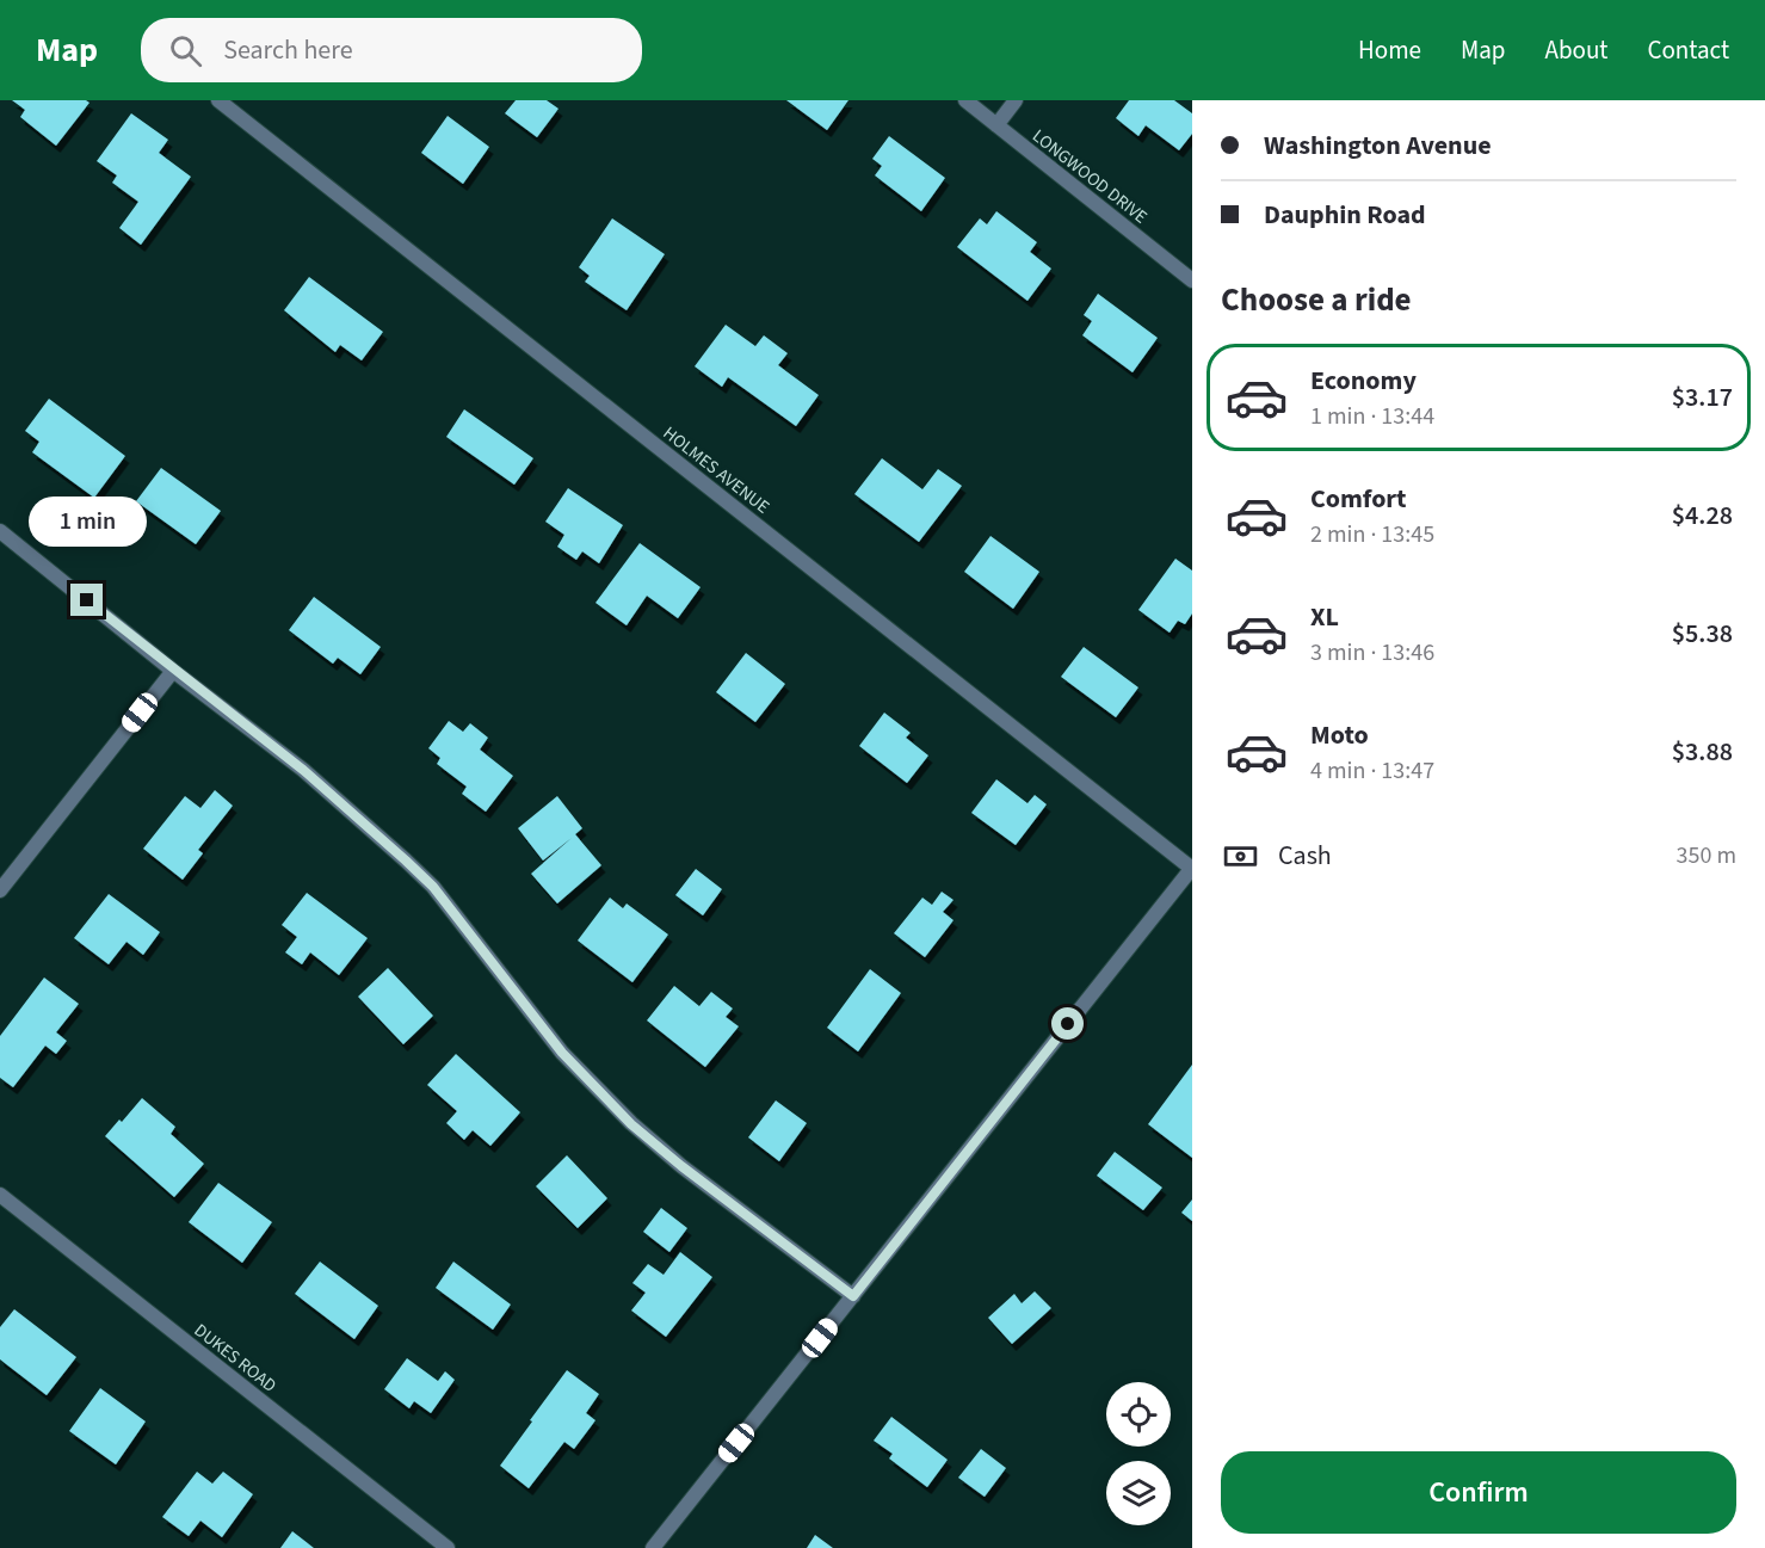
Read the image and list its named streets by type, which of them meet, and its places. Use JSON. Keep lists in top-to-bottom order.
{
  "streets": {
    "street": ["LONGWOOD DRIVE", "HOLMES AVENUE", "DUKES ROAD"]
  },
  "page": {
    "header": "Map",
    "search": "Search here",
    "nav": [
      "Home",
      "Map",
      "About",
      "Contact"
    ],
    "banner": ["Washington Avenue", "Dauphin Road"],
    "heading": "Choose a ride",
    "list": [
      {
        "name": "Economy",
        "note": "1 min · 13:44",
        "value": "$3.17"
      },
      {
        "name": "Comfort",
        "note": "2 min · 13:45",
        "value": "$4.28"
      },
      {
        "name": "XL",
        "note": "3 min · 13:46",
        "value": "$5.38"
      },
      {
        "name": "Moto",
        "note": "4 min · 13:47",
        "value": "$3.88"
      }
    ],
    "bubble": "1 min",
    "pay": ["Cash", "350 m"],
    "buttons": "Confirm"
  }
}
